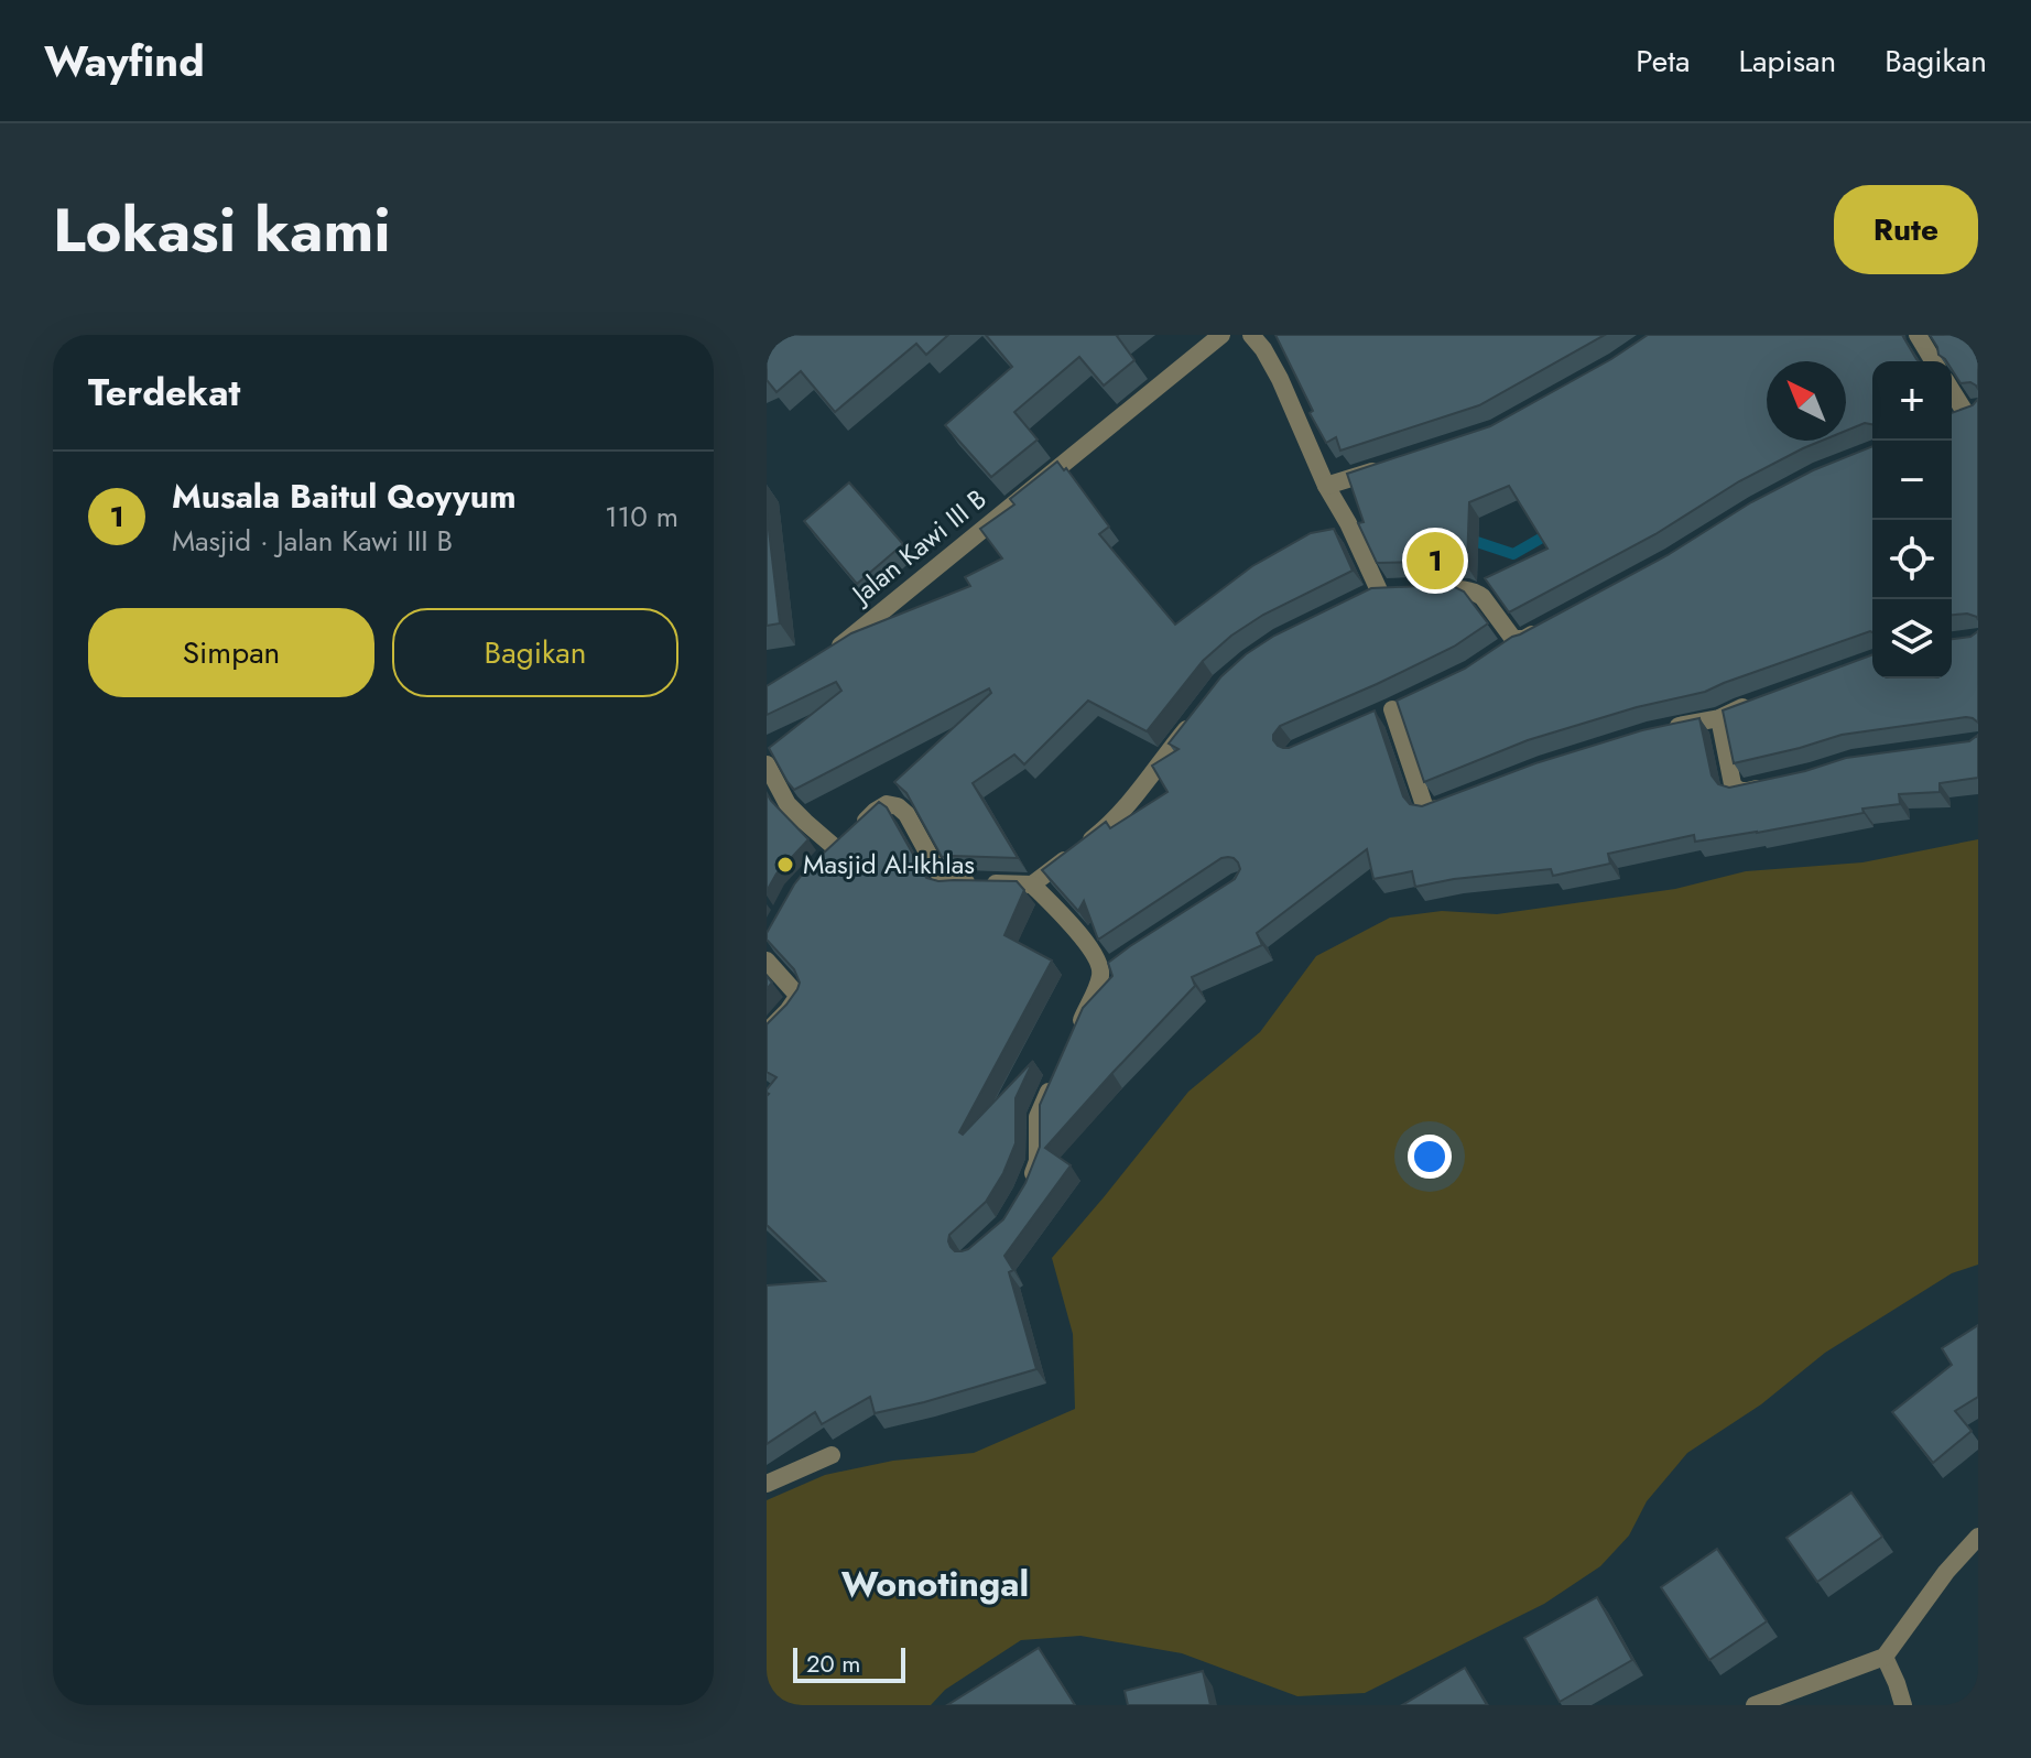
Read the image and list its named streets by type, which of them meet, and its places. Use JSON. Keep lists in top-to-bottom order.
{
  "streets": {
    "street": ["Jalan Kawi III B"]
  },
  "districts": ["Wonotingal"],
  "places": ["Masjid Al-Ikhlas"],
  "scale_bar": "20 m",
  "north": "top left",
  "page": {
    "header": "Wayfind",
    "nav": ["Peta", "Lapisan", "Bagikan"],
    "title": "Lokasi kami",
    "buttons": [
      "Rute",
      ["Simpan", "Bagikan"]
    ],
    "heading": "Terdekat",
    "map_buttons": ["+", "−"],
    "list": [
      {
        "mark": "1",
        "name": "Musala Baitul Qoyyum",
        "note": "Masjid · Jalan Kawi III B",
        "value": "110 m"
      }
    ],
    "pins": "1",
    "scale": "20 m"
  }
}
